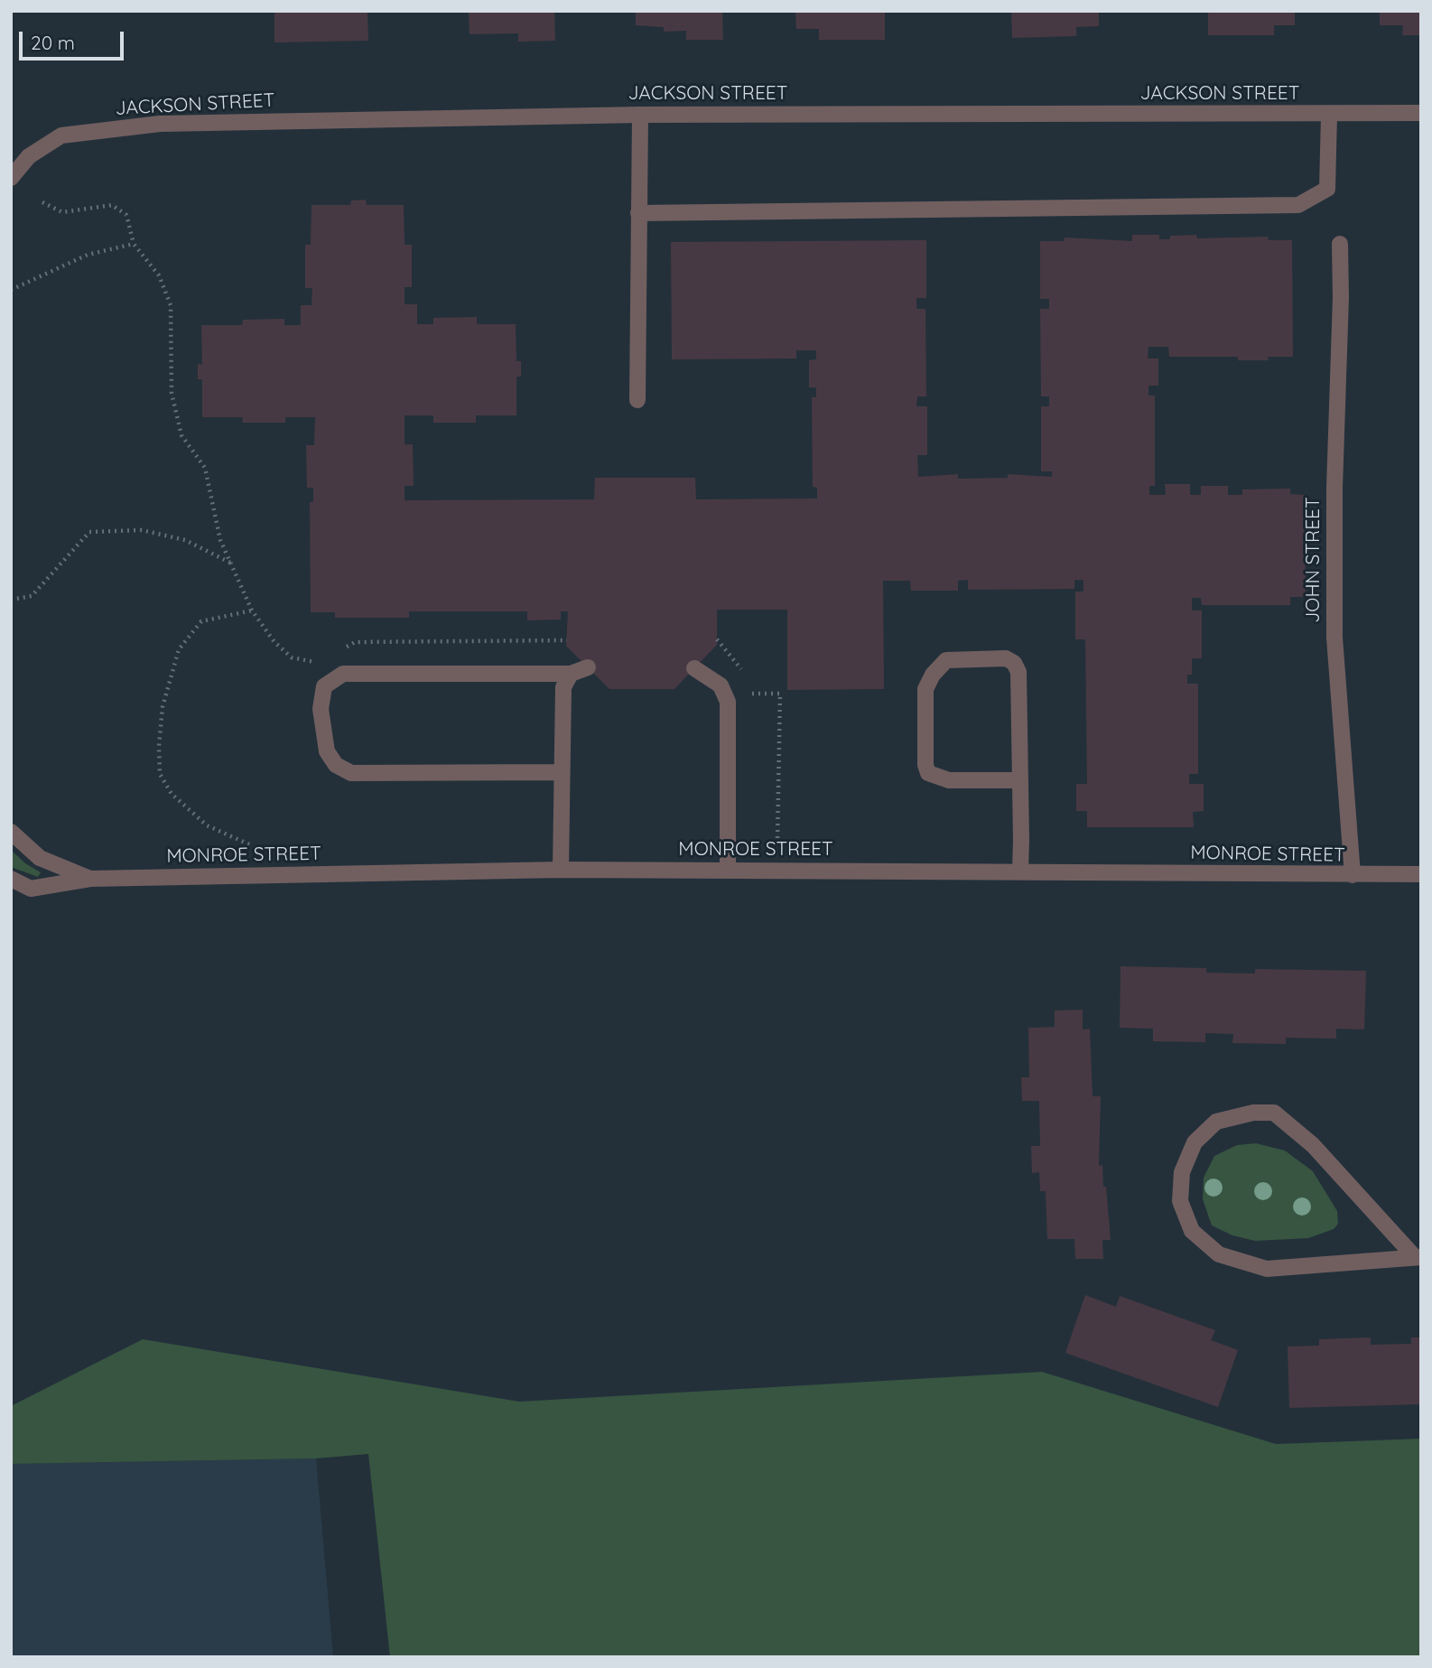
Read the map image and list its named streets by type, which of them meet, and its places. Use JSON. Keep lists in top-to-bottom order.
{
  "streets": {
    "street": ["JACKSON STREET", "JOHN STREET", "MONROE STREET"]
  },
  "crossings": [
    ["JOHN STREET", "MONROE STREET"]
  ],
  "scale_bar": "20 m"
}
